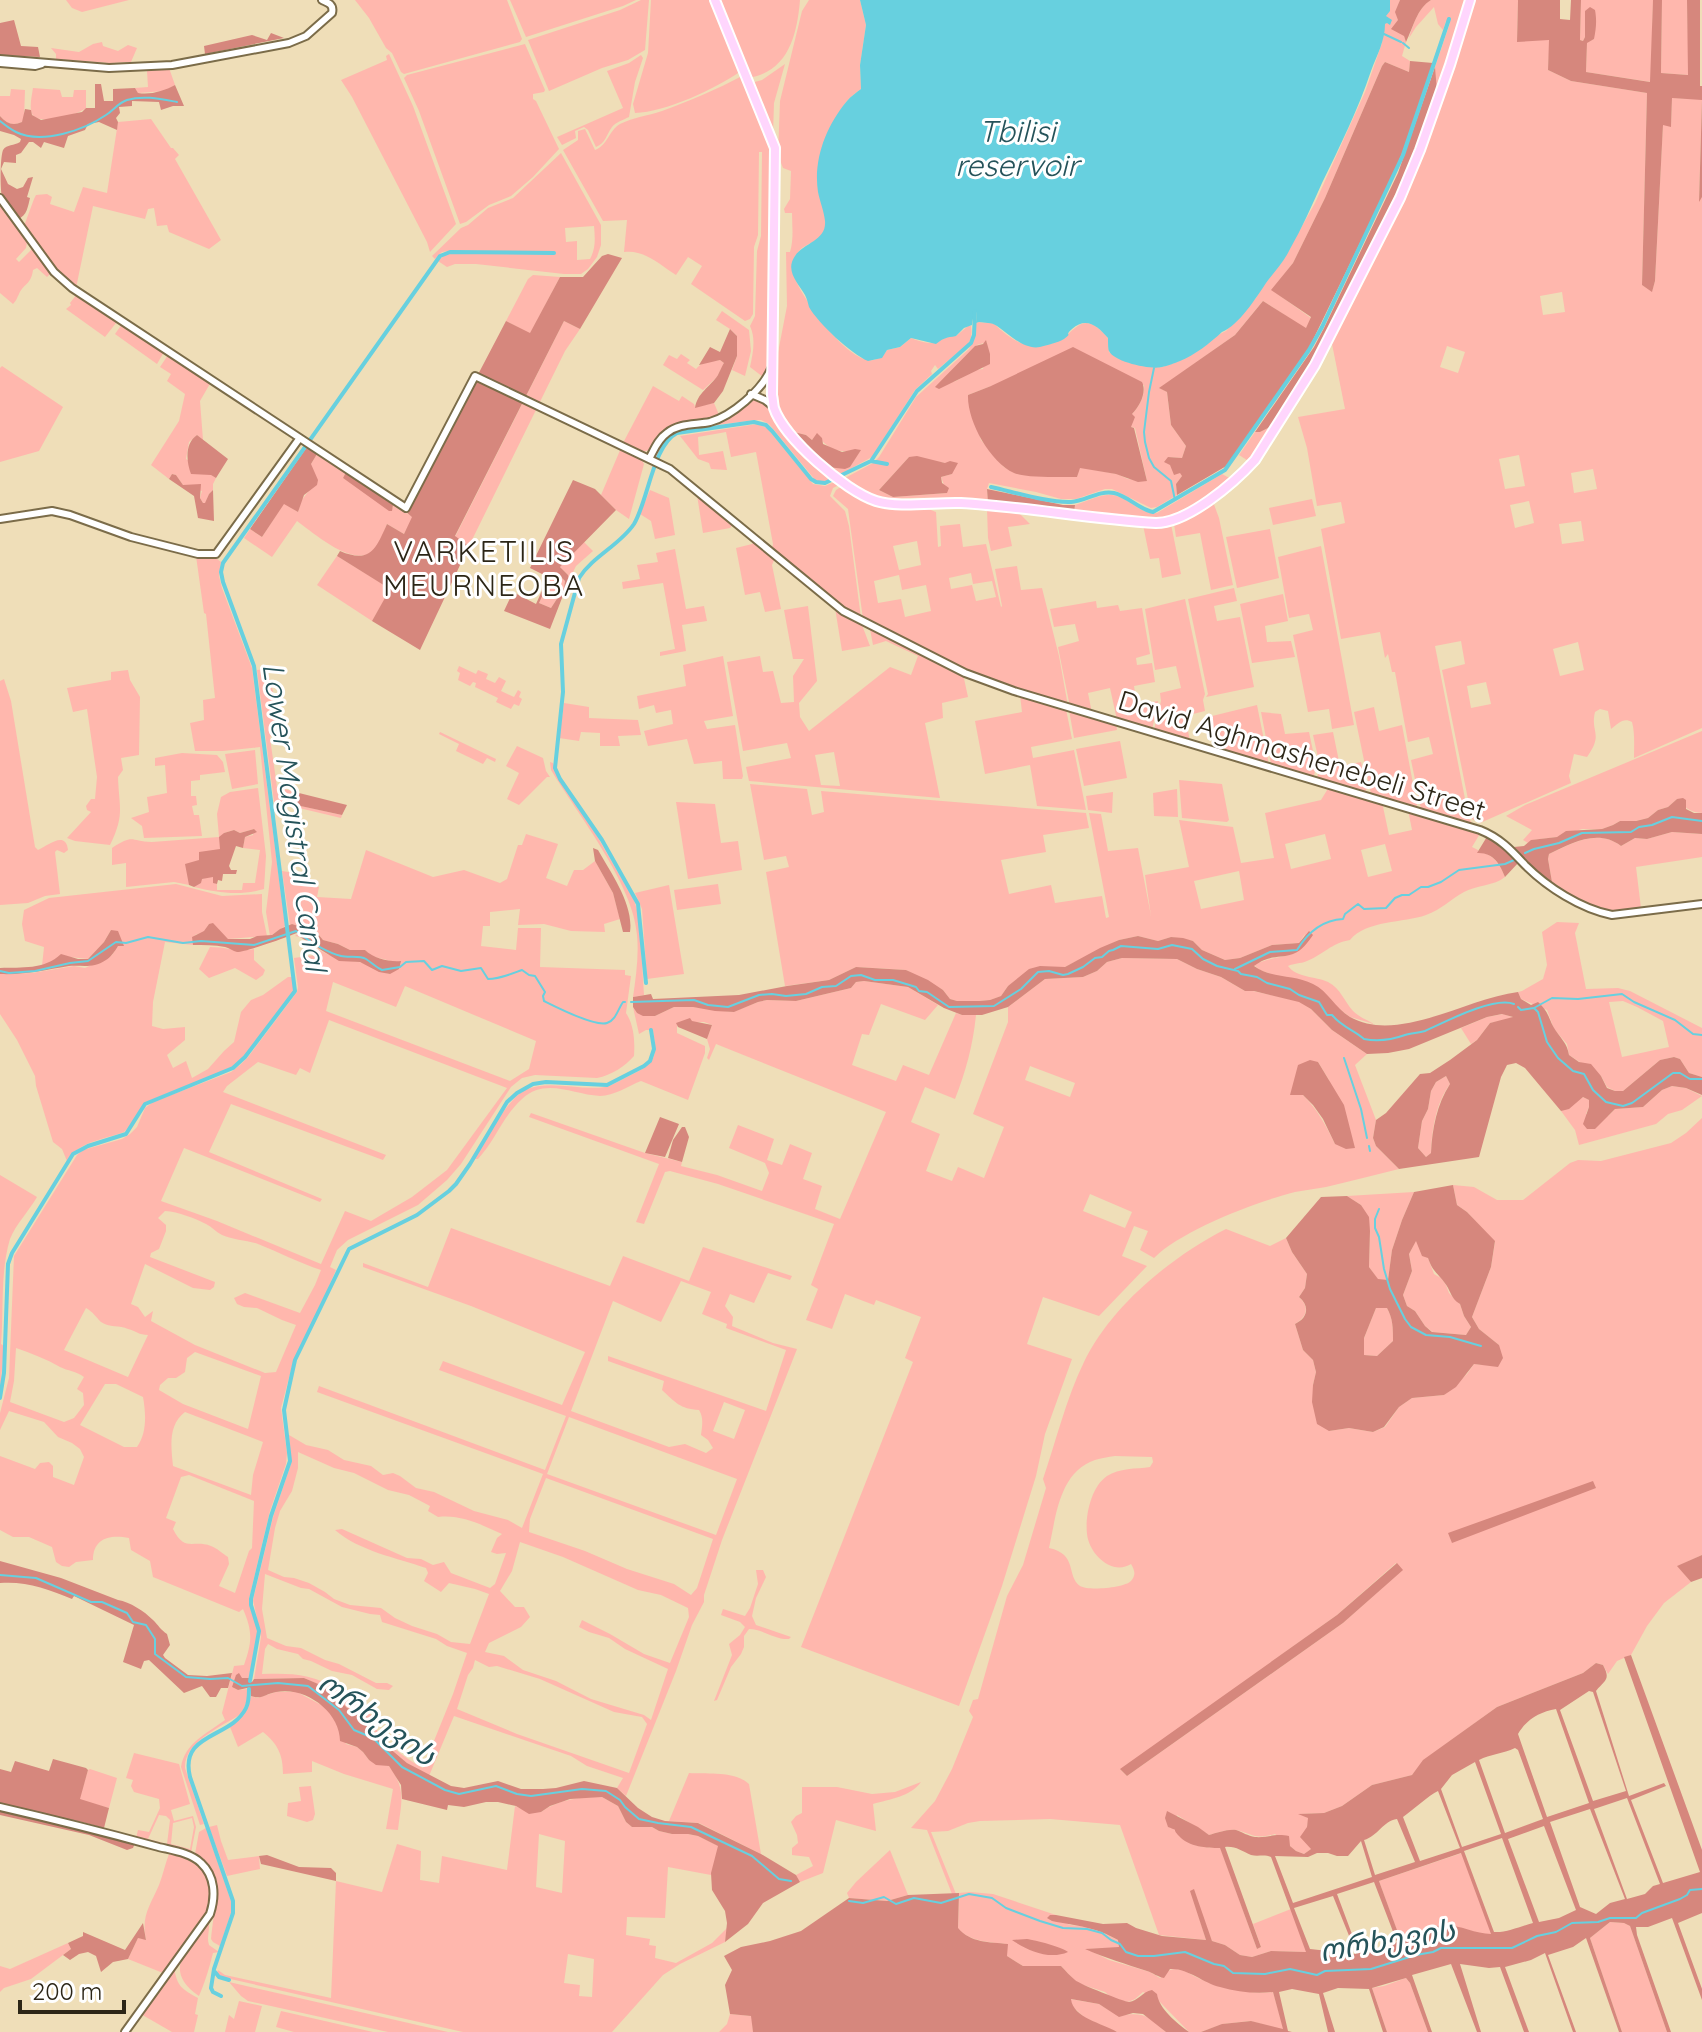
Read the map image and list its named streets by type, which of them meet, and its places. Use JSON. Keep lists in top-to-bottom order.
{
  "streets": {
    "street": ["David Aghmashenebeli Street"]
  },
  "districts": ["VARKETILIS MEURNEOBA"],
  "water": ["Tbilisi reservoir", "Lower Magistral Canal", "ორხევის"],
  "scale_bar": "200 m"
}
